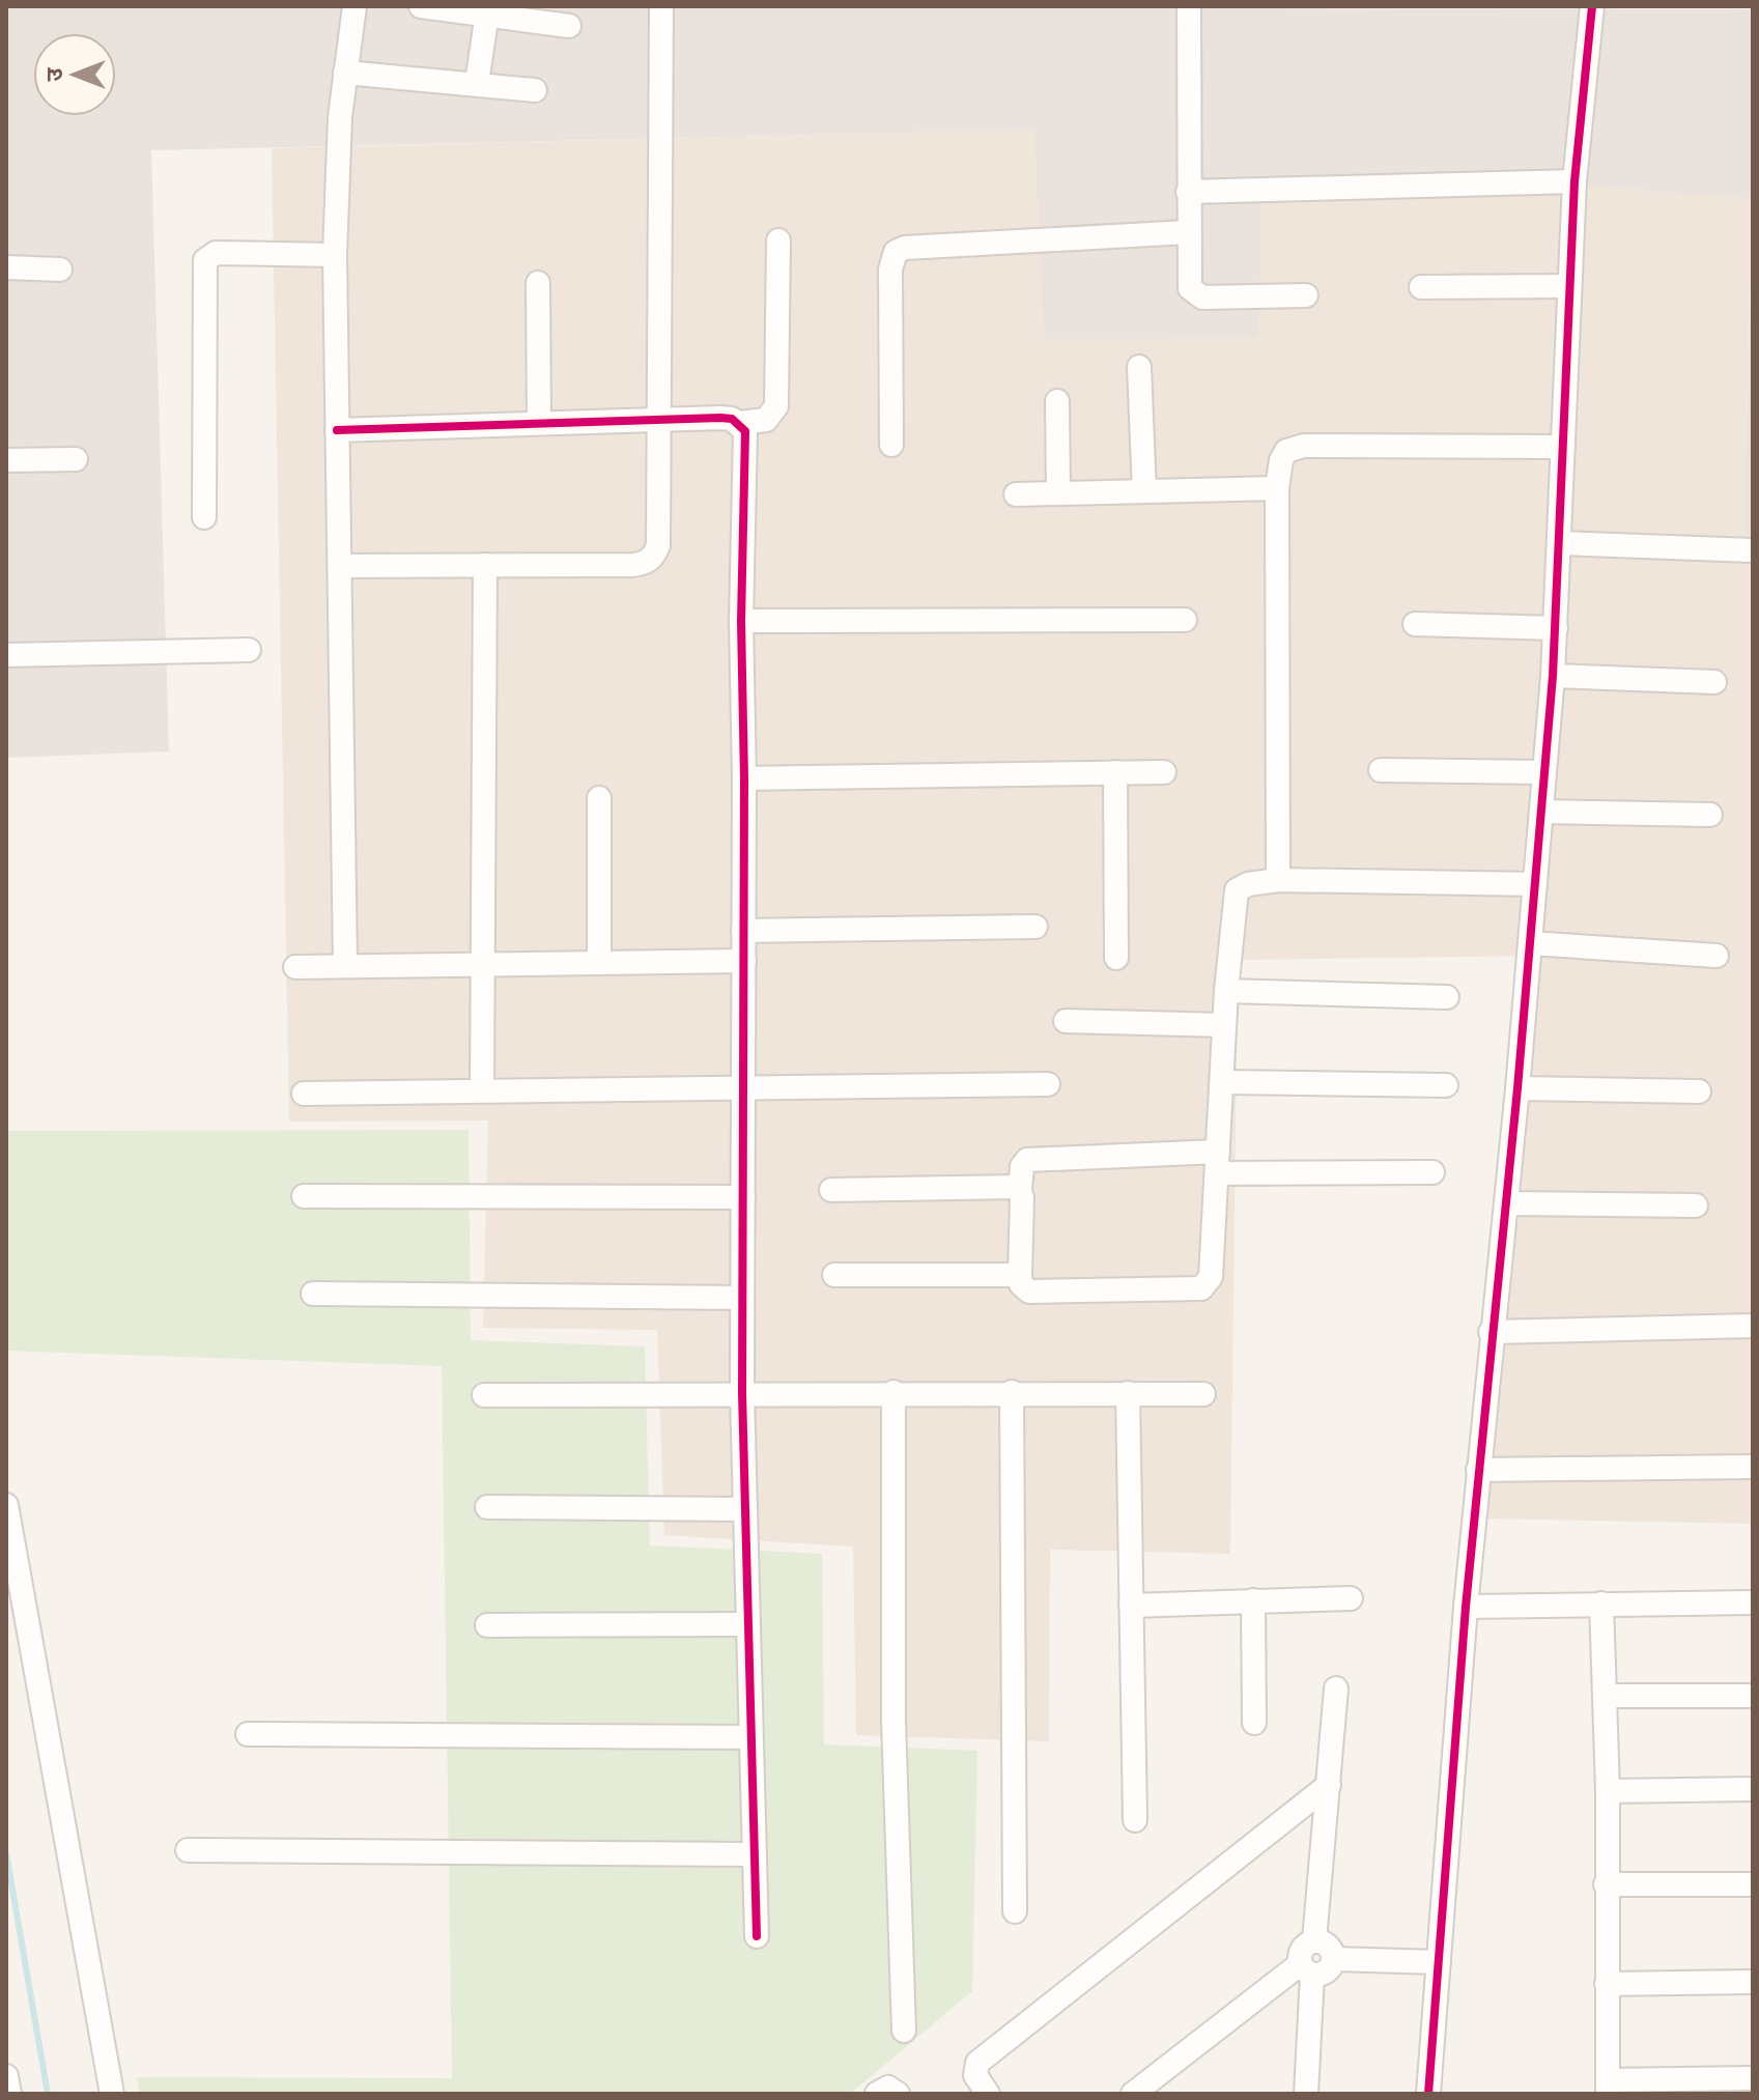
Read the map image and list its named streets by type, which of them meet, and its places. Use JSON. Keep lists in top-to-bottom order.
{
  "north": "left"
}
